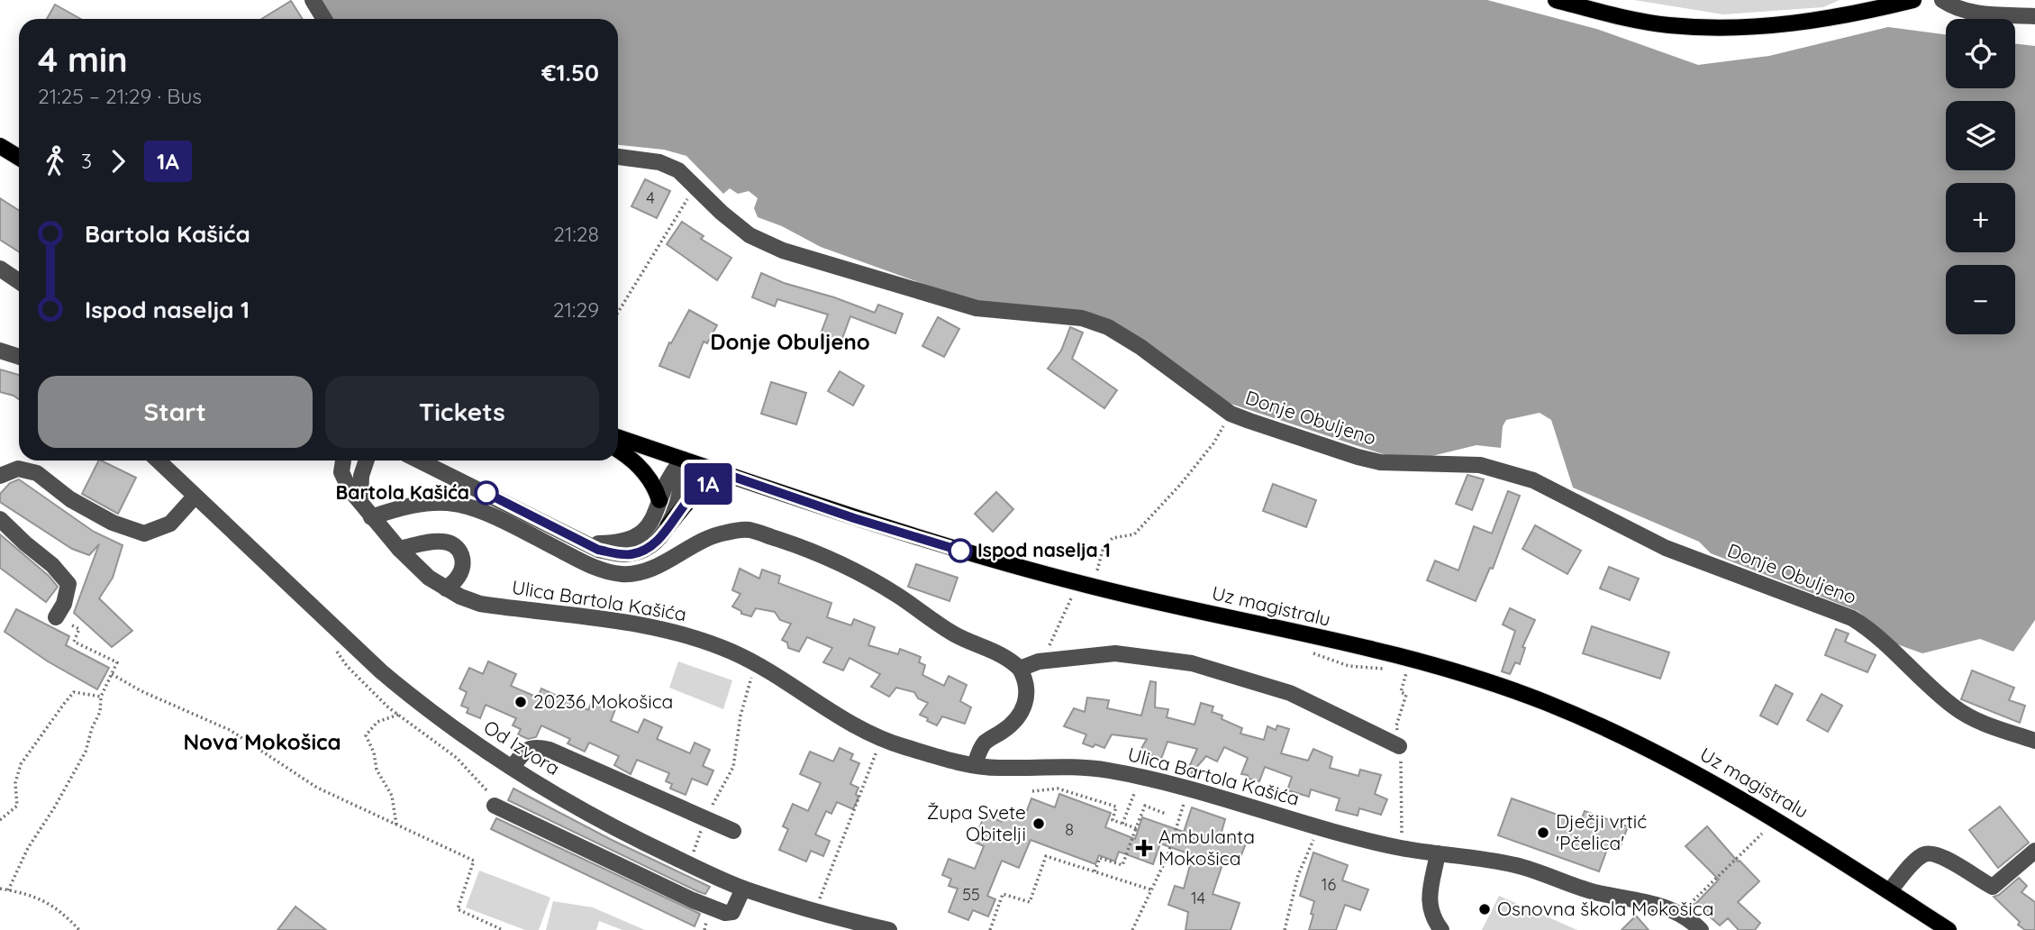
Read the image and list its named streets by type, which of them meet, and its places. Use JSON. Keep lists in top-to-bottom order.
{
  "streets": {
    "main road": ["Uz magistralu"],
    "street": ["Donje Obuljeno", "Ulica Bartola Kašića", "Od Izvora"]
  },
  "districts": ["Donje Obuljeno", "Nova Mokošica"],
  "places": {
    "other": [
      "Bartola Kašića",
      "Ispod naselja 1",
      "20236 Mokošica",
      "Župa Svete Obitelji",
      "Dječji vrtić 'Pčelica'",
      "Osnovna škola Mokošica"
    ],
    "health": ["Ambulanta Mokošica"]
  },
  "lines": ["bus line 1A"],
  "house_numbers": [
    "4",
    "8",
    "16",
    "55",
    "14"
  ],
  "page": {
    "on_map": "1A",
    "map_buttons": ["+", "−"],
    "heading": ["4 min", "21:25 – 21:29 · Bus", "€1.50"],
    "legs": ["3", "1A"],
    "list": [
      {
        "name": "Bartola Kašića",
        "value": "21:28"
      },
      {
        "name": "Ispod naselja 1",
        "value": "21:29"
      }
    ],
    "buttons": ["Start", "Tickets"]
  }
}
